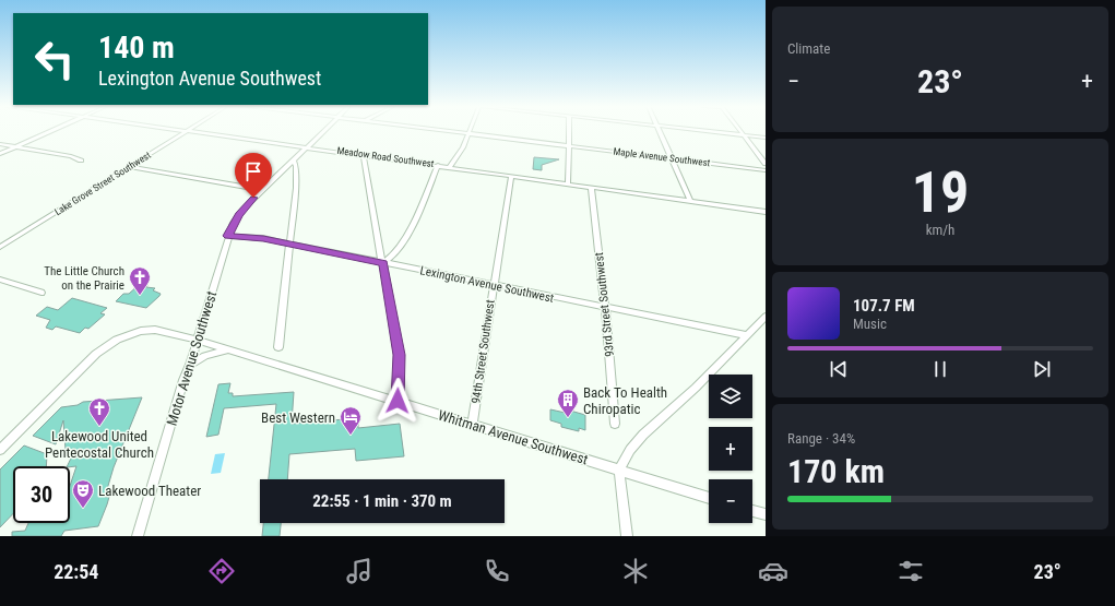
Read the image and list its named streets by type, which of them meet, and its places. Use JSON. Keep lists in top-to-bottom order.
{
  "streets": {
    "street": [
      "Meadow Road Southwest",
      "Maple Avenue Southwest",
      "Lake Grove Street Southwest",
      "Lexington Avenue Southwest",
      "93rd Street Southwest",
      "94th Street Southwest",
      "Motor Avenue Southwest",
      "Whitman Avenue Southwest"
    ]
  },
  "crossings": [
    ["Meadow Road Southwest", "93rd Street Southwest"],
    ["Meadow Road Southwest", "94th Street Southwest"],
    ["Meadow Road Southwest", "Motor Avenue Southwest"],
    ["Lexington Avenue Southwest", "93rd Street Southwest"],
    ["Lexington Avenue Southwest", "94th Street Southwest"],
    ["Lexington Avenue Southwest", "Motor Avenue Southwest"],
    ["94th Street Southwest", "Whitman Avenue Southwest"],
    ["Motor Avenue Southwest", "Whitman Avenue Southwest"]
  ],
  "places": {
    "church": ["The Little Church on the Prairie", "Lakewood United Pentecostal Church"],
    "building": ["Back To Health Chiropatic"],
    "hotel": ["Best Western"],
    "theatre": ["Lakewood Theater"]
  },
  "page": {
    "tile": [
      "Climate",
      ["19", "km/h"],
      ["Range · 34%", "170 km"]
    ],
    "turn": ["140 m", "Lexington Avenue Southwest"],
    "heat": ["−", "23°", "+"],
    "song": ["107.7 FM", "Music"],
    "map_buttons": ["+", "−"],
    "limit": "30",
    "trip": "22:55 · 1 min · 370 m",
    "tabs": ["22:54", "23°"]
  }
}
